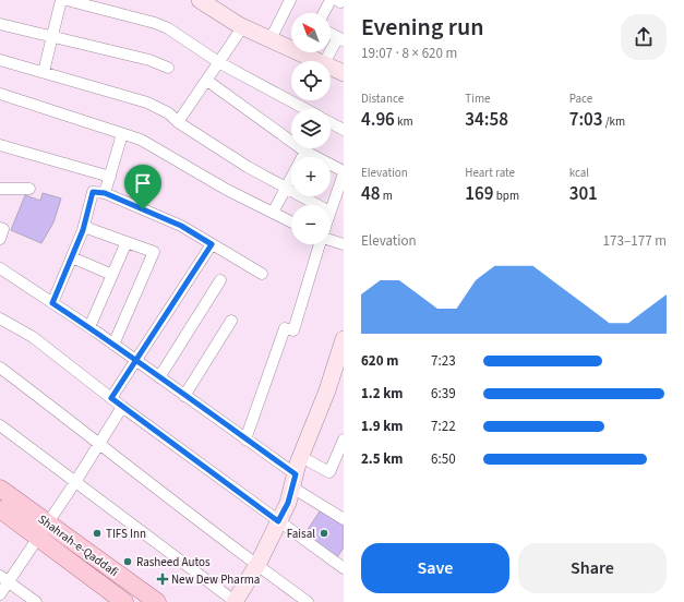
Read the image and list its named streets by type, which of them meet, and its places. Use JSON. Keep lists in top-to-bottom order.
{
  "streets": {
    "main road": ["Shahrah-e-Qaddafi"]
  },
  "places": {
    "other": ["TIFS Inn", "Faisal", "Rasheed Autos"],
    "health": ["New Dew Pharma"]
  },
  "north": "top left",
  "page": {
    "heading": ["Evening run", "19:07 · 8 × 620 m"],
    "map_buttons": ["+", "−"],
    "stats": [
      ["Distance", "4.96 km"],
      ["Time", "34:58"],
      ["Pace", "7:03 /km"],
      ["Elevation", "48 m"],
      ["Heart rate", "169 bpm"],
      ["kcal", "301"]
    ],
    "chart": ["Elevation", "173–177 m"],
    "list": [
      {
        "name": "620 m",
        "note": "7:23"
      },
      {
        "name": "1.2 km",
        "note": "6:39"
      },
      {
        "name": "1.9 km",
        "note": "7:22"
      },
      {
        "name": "2.5 km",
        "note": "6:50"
      }
    ],
    "buttons": ["Save", "Share"]
  }
}
